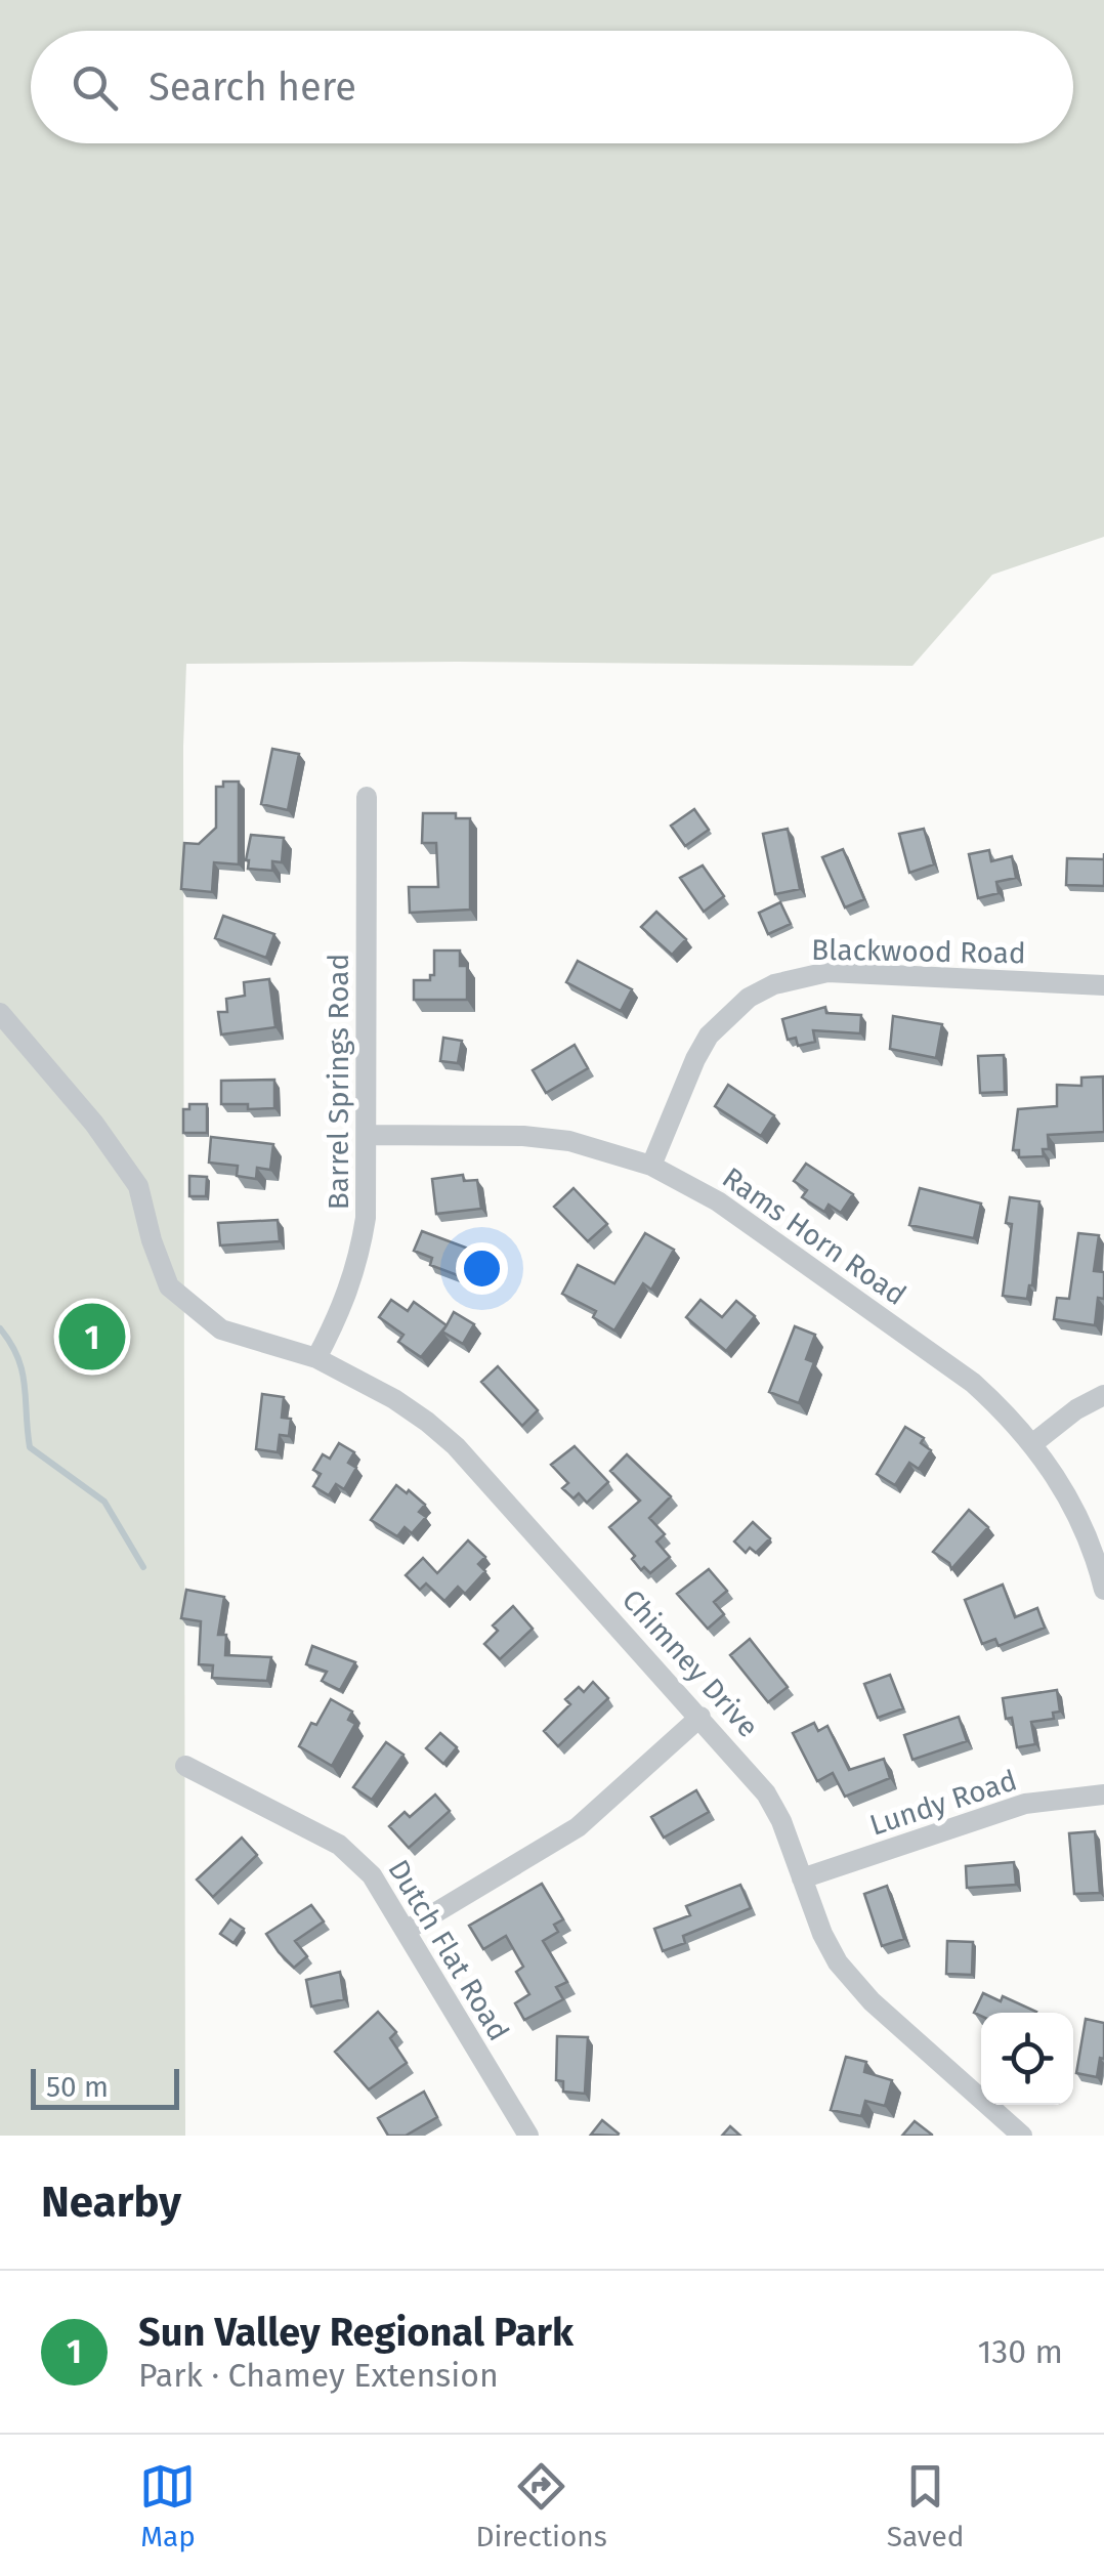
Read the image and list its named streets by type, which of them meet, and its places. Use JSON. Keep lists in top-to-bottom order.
{
  "streets": {
    "street": [
      "Blackwood Road",
      "Barrel Springs Road",
      "Rams Horn Road",
      "Chimney Drive",
      "Lundy Road",
      "Dutch Flat Road"
    ]
  },
  "crossings": [
    ["Blackwood Road", "Rams Horn Road"],
    ["Barrel Springs Road", "Rams Horn Road"],
    ["Barrel Springs Road", "Chimney Drive"],
    ["Chimney Drive", "Lundy Road"]
  ],
  "scale_bar": "50 m",
  "page": {
    "search": "Search here",
    "pins": "1",
    "scale": "50 m",
    "heading": "Nearby",
    "list": [
      {
        "mark": "1",
        "name": "Sun Valley Regional Park",
        "note": "Park · Chamey Extension",
        "value": "130 m"
      }
    ],
    "nav": ["Map", "Directions", "Saved"]
  }
}
